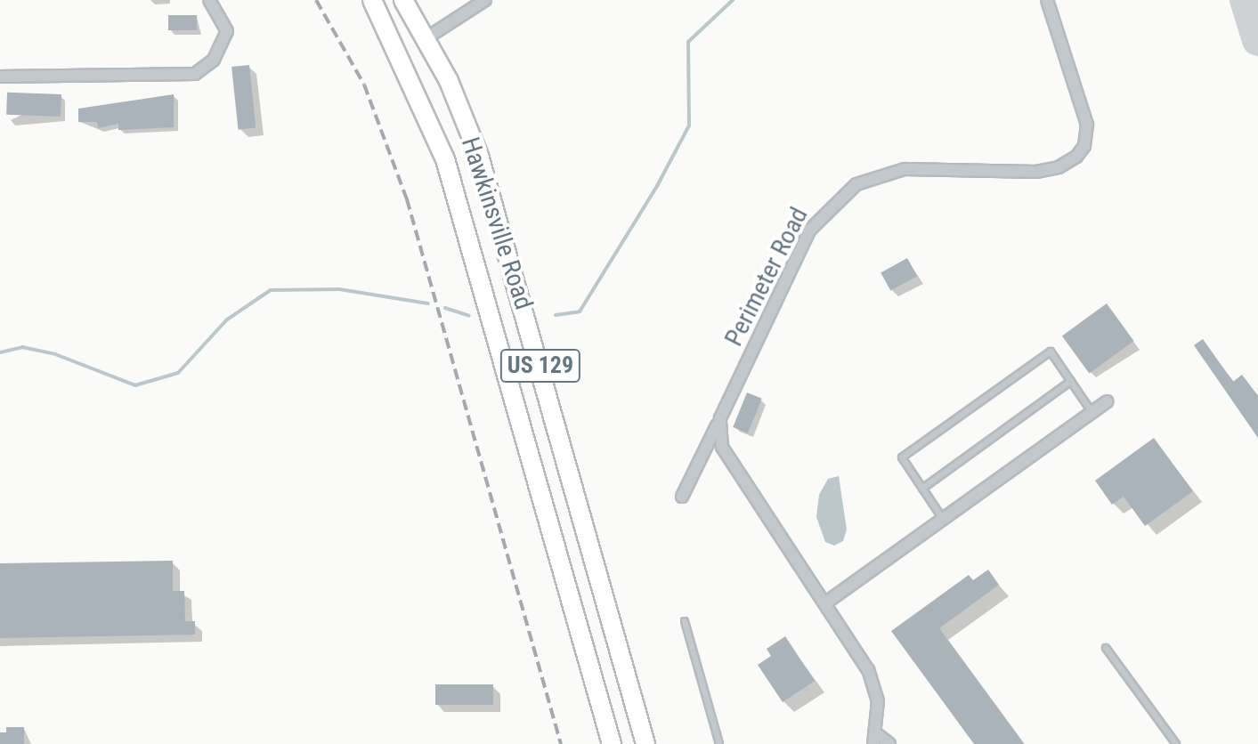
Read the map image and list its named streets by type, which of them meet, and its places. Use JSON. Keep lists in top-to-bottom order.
{
  "streets": {
    "main road": ["Hawkinsville Road", "US 129"],
    "street": ["Perimeter Road"]
  }
}
